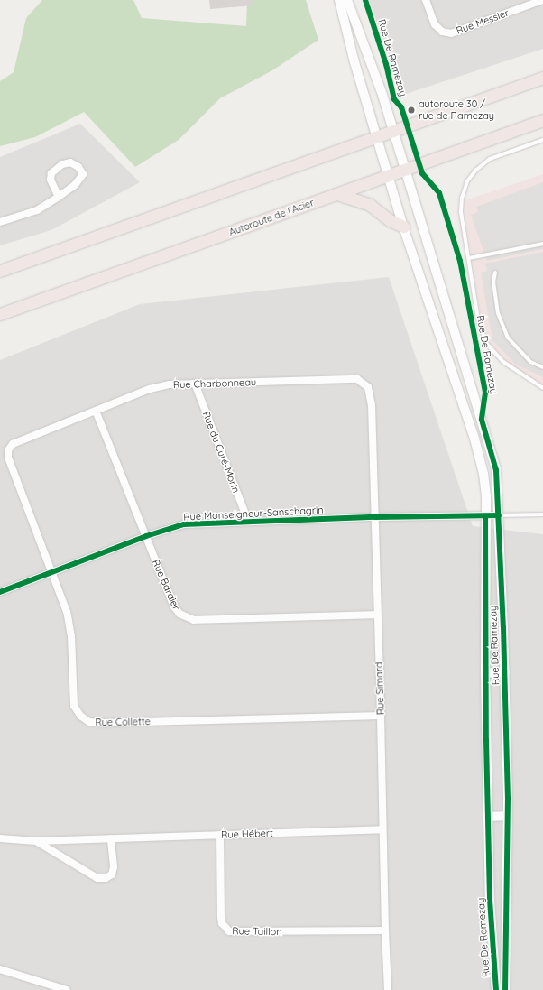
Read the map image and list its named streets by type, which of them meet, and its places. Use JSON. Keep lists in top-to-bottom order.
{
  "streets": {
    "highway": ["Autoroute de l'Acier"],
    "street": [
      "Rue Messier",
      "Rue De Ramezay",
      "Rue Charbonneau",
      "Rue du Curé-Morin",
      "Rue Monseigneur-Sanschagrin",
      "Rue Bardier",
      "Rue Simard",
      "Rue Collette",
      "Rue Hébert",
      "Rue Taillon"
    ]
  },
  "crossings": [
    ["Rue De Ramezay", "Autoroute de l'Acier"],
    ["Rue De Ramezay", "Rue Monseigneur-Sanschagrin"],
    ["Rue Charbonneau", "Rue du Curé-Morin"],
    ["Rue Charbonneau", "Rue Bardier"],
    ["Rue Charbonneau", "Rue Simard"],
    ["Rue Charbonneau", "Rue Collette"],
    ["Rue du Curé-Morin", "Rue Monseigneur-Sanschagrin"],
    ["Rue Monseigneur-Sanschagrin", "Rue Bardier"],
    ["Rue Monseigneur-Sanschagrin", "Rue Simard"],
    ["Rue Monseigneur-Sanschagrin", "Rue Collette"],
    ["Rue Bardier", "Rue Simard"],
    ["Rue Simard", "Rue Collette"],
    ["Rue Simard", "Rue Hébert"],
    ["Rue Simard", "Rue Taillon"],
    ["Rue Hébert", "Rue Taillon"]
  ],
  "places": ["autoroute 30 / rue de Ramezay"]
}
